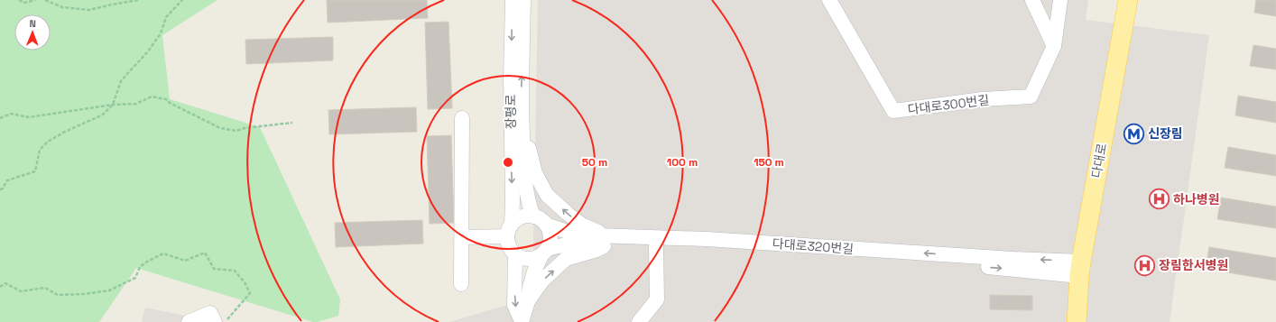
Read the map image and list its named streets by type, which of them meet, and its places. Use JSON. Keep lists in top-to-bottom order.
{
  "streets": {
    "main road": ["다대로"],
    "street": ["다대로300번길", "장평로", "다대로320번길"]
  },
  "crossings": [
    ["장평로", "다대로320번길"],
    ["다대로", "다대로320번길"]
  ],
  "places": {
    "metro station": ["신장림"],
    "hospital": ["하나병원", "장림한서병원"]
  },
  "north": "top",
  "rings": ["50 m", "100 m", "150 m"]
}
